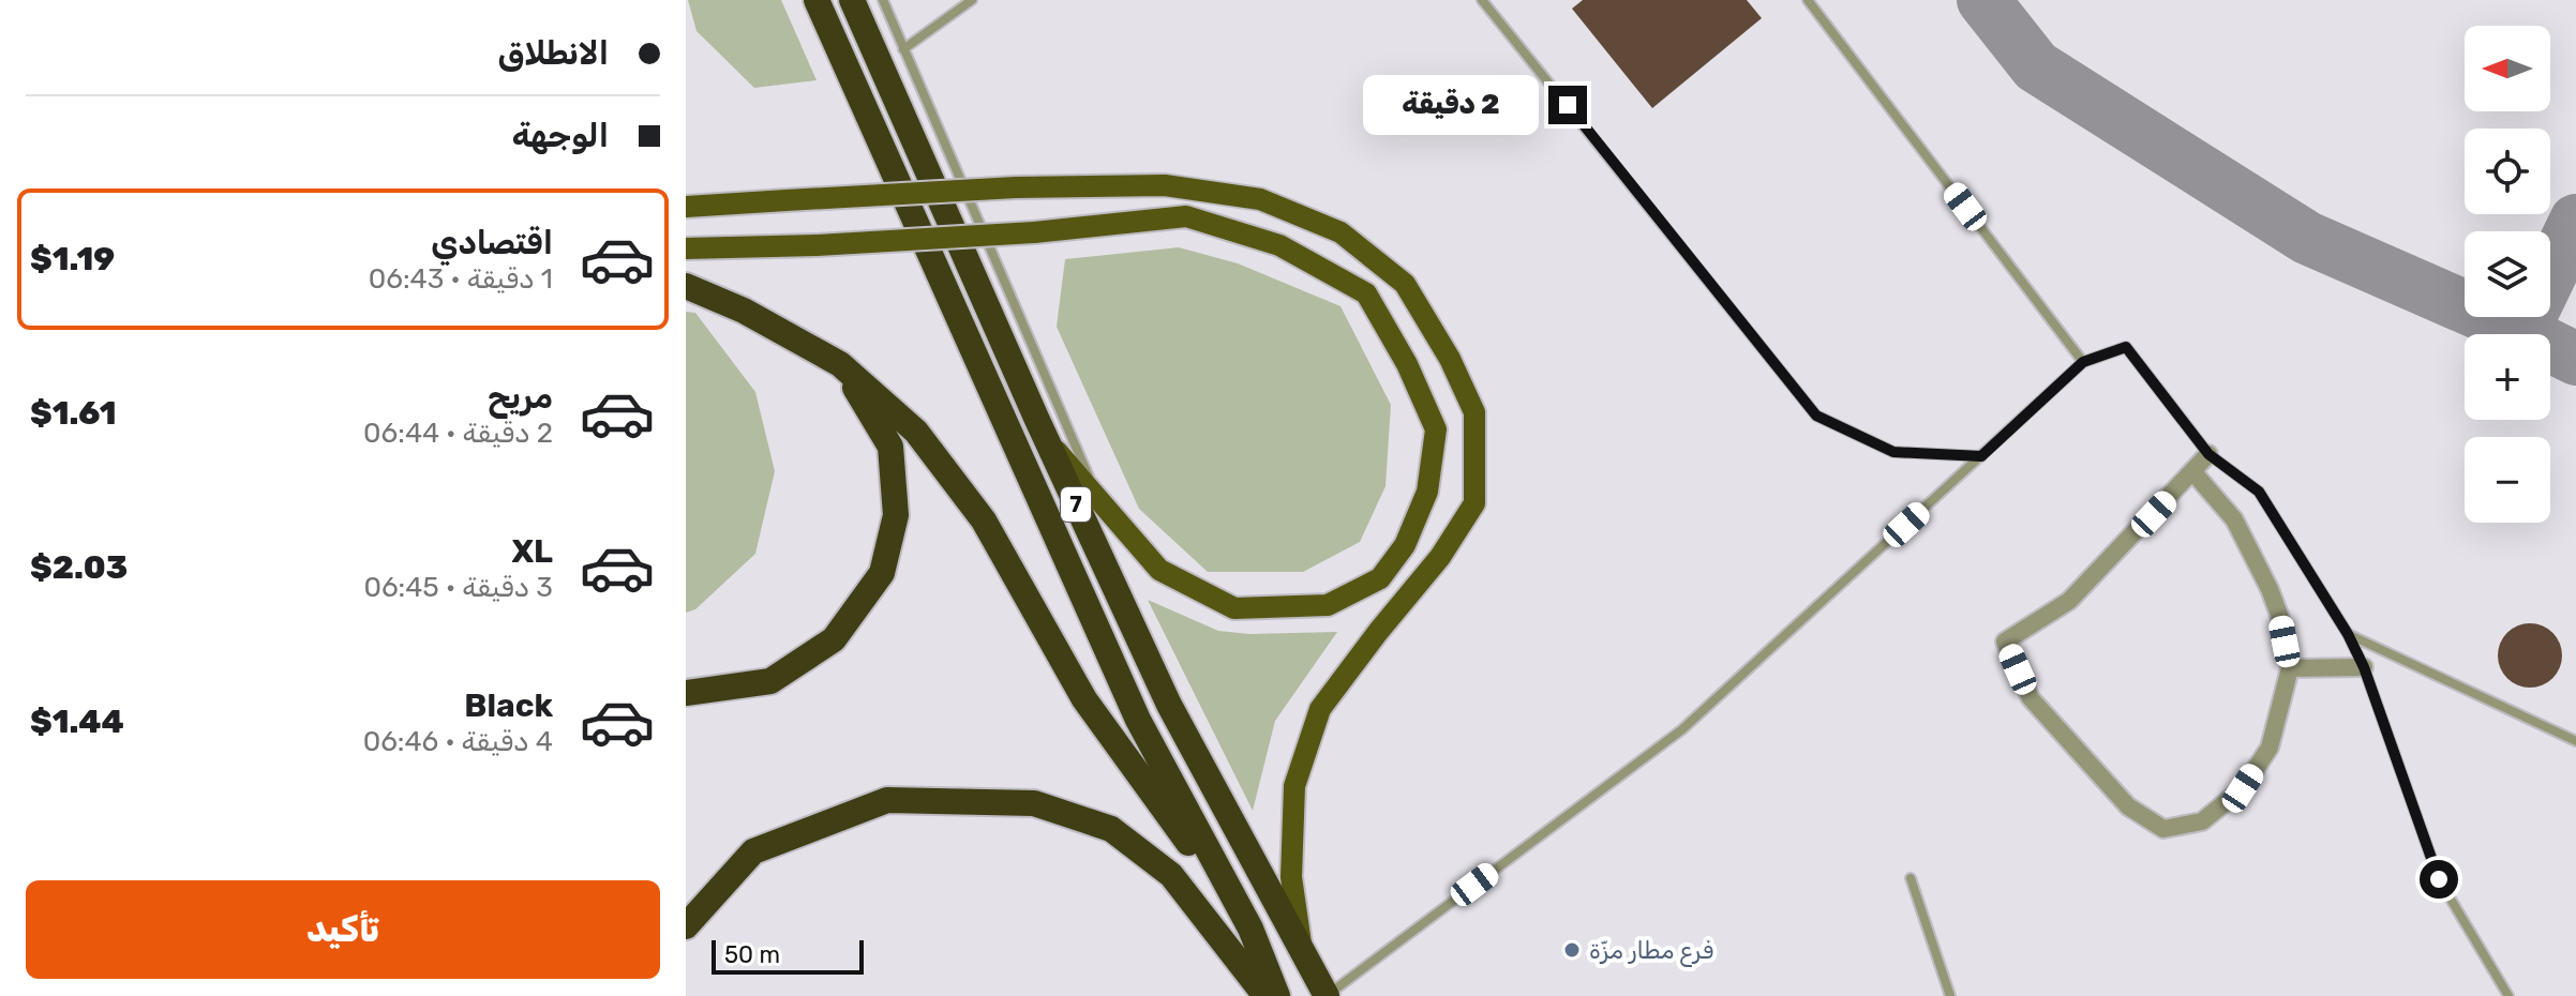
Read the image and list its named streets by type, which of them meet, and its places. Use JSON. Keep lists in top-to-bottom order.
{
  "streets": {
    "highway": ["7"]
  },
  "places": ["فرع مطار مزّة"],
  "scale_bar": "50 m",
  "north": "left",
  "page": {
    "banner": ["الانطلاق", "الوجهة"],
    "map_buttons": ["+", "−"],
    "bubble": "2 دقيقة",
    "list": [
      {
        "name": "اقتصادي",
        "note": "1 دقيقة · 06:43",
        "value": "$1.19"
      },
      {
        "name": "مريح",
        "note": "2 دقيقة · 06:44",
        "value": "$1.61"
      },
      {
        "name": "XL",
        "note": "3 دقيقة · 06:45",
        "value": "$2.03"
      },
      {
        "name": "Black",
        "note": "4 دقيقة · 06:46",
        "value": "$1.44"
      }
    ],
    "buttons": "تأكيد",
    "scale": "50 m"
  }
}
